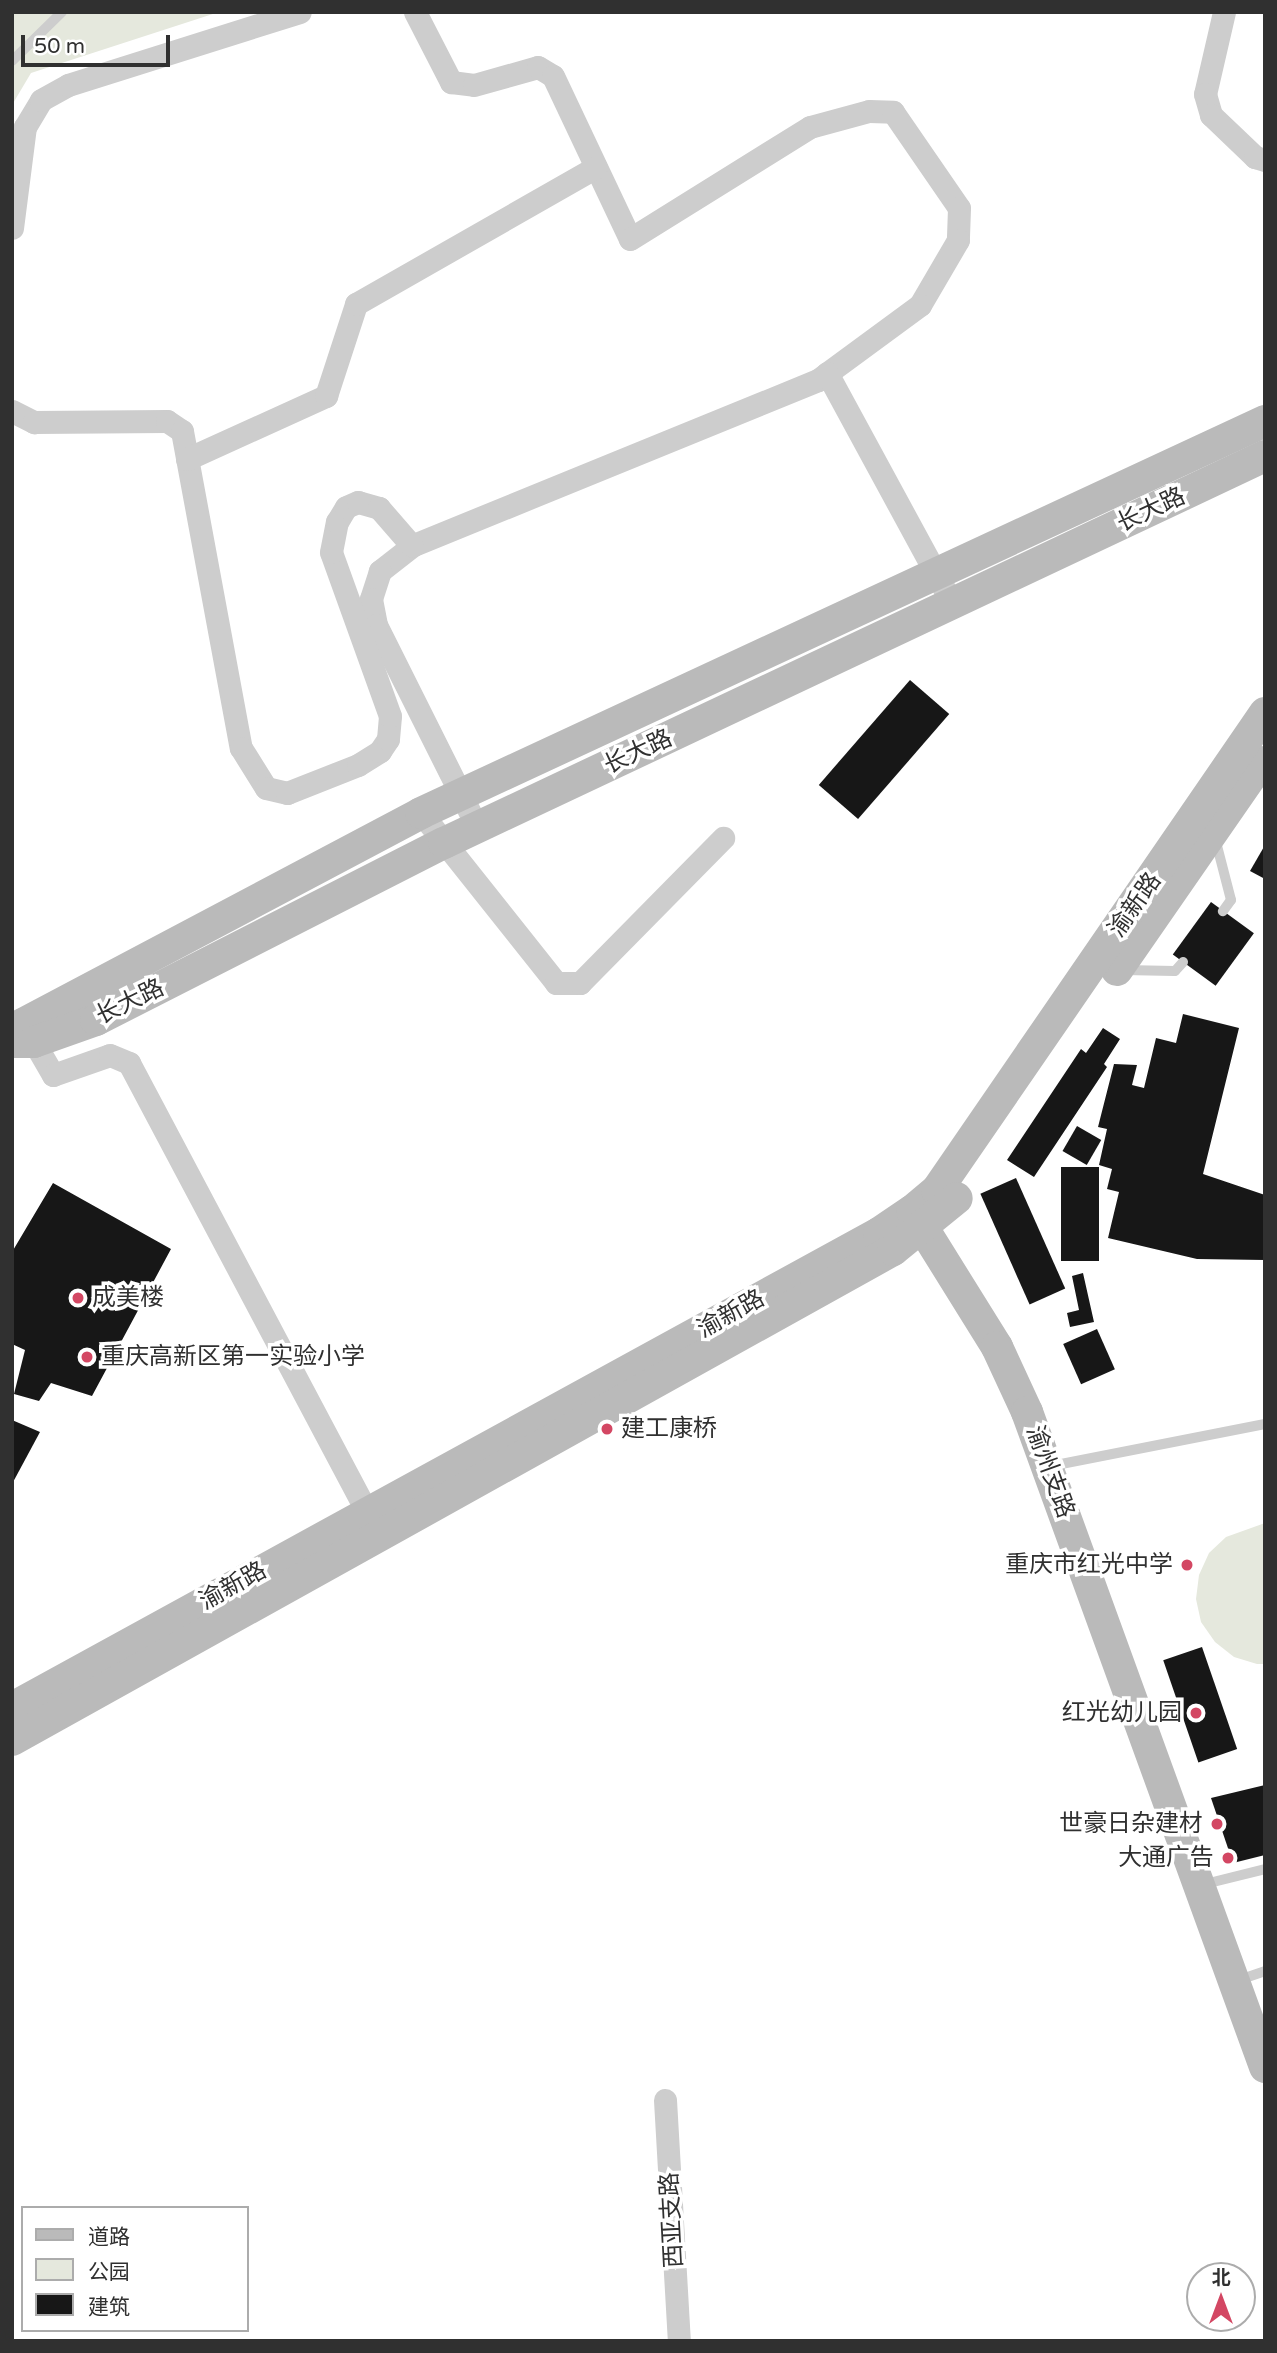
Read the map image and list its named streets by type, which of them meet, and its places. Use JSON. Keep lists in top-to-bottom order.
{
  "streets": {
    "street": [
      "长大路",
      "渝新路",
      "渝州支路",
      "西亚支路"
    ]
  },
  "crossings": [
    ["渝新路", "渝州支路"]
  ],
  "places": [
    "成美楼",
    "重庆高新区第一实验小学",
    "建工康桥",
    "重庆市红光中学",
    "红光幼儿园",
    "世豪日杂建材",
    "大通广告"
  ],
  "legend": ["道路", "公园", "建筑"],
  "scale_bar": "50 m",
  "north": "top"
}
